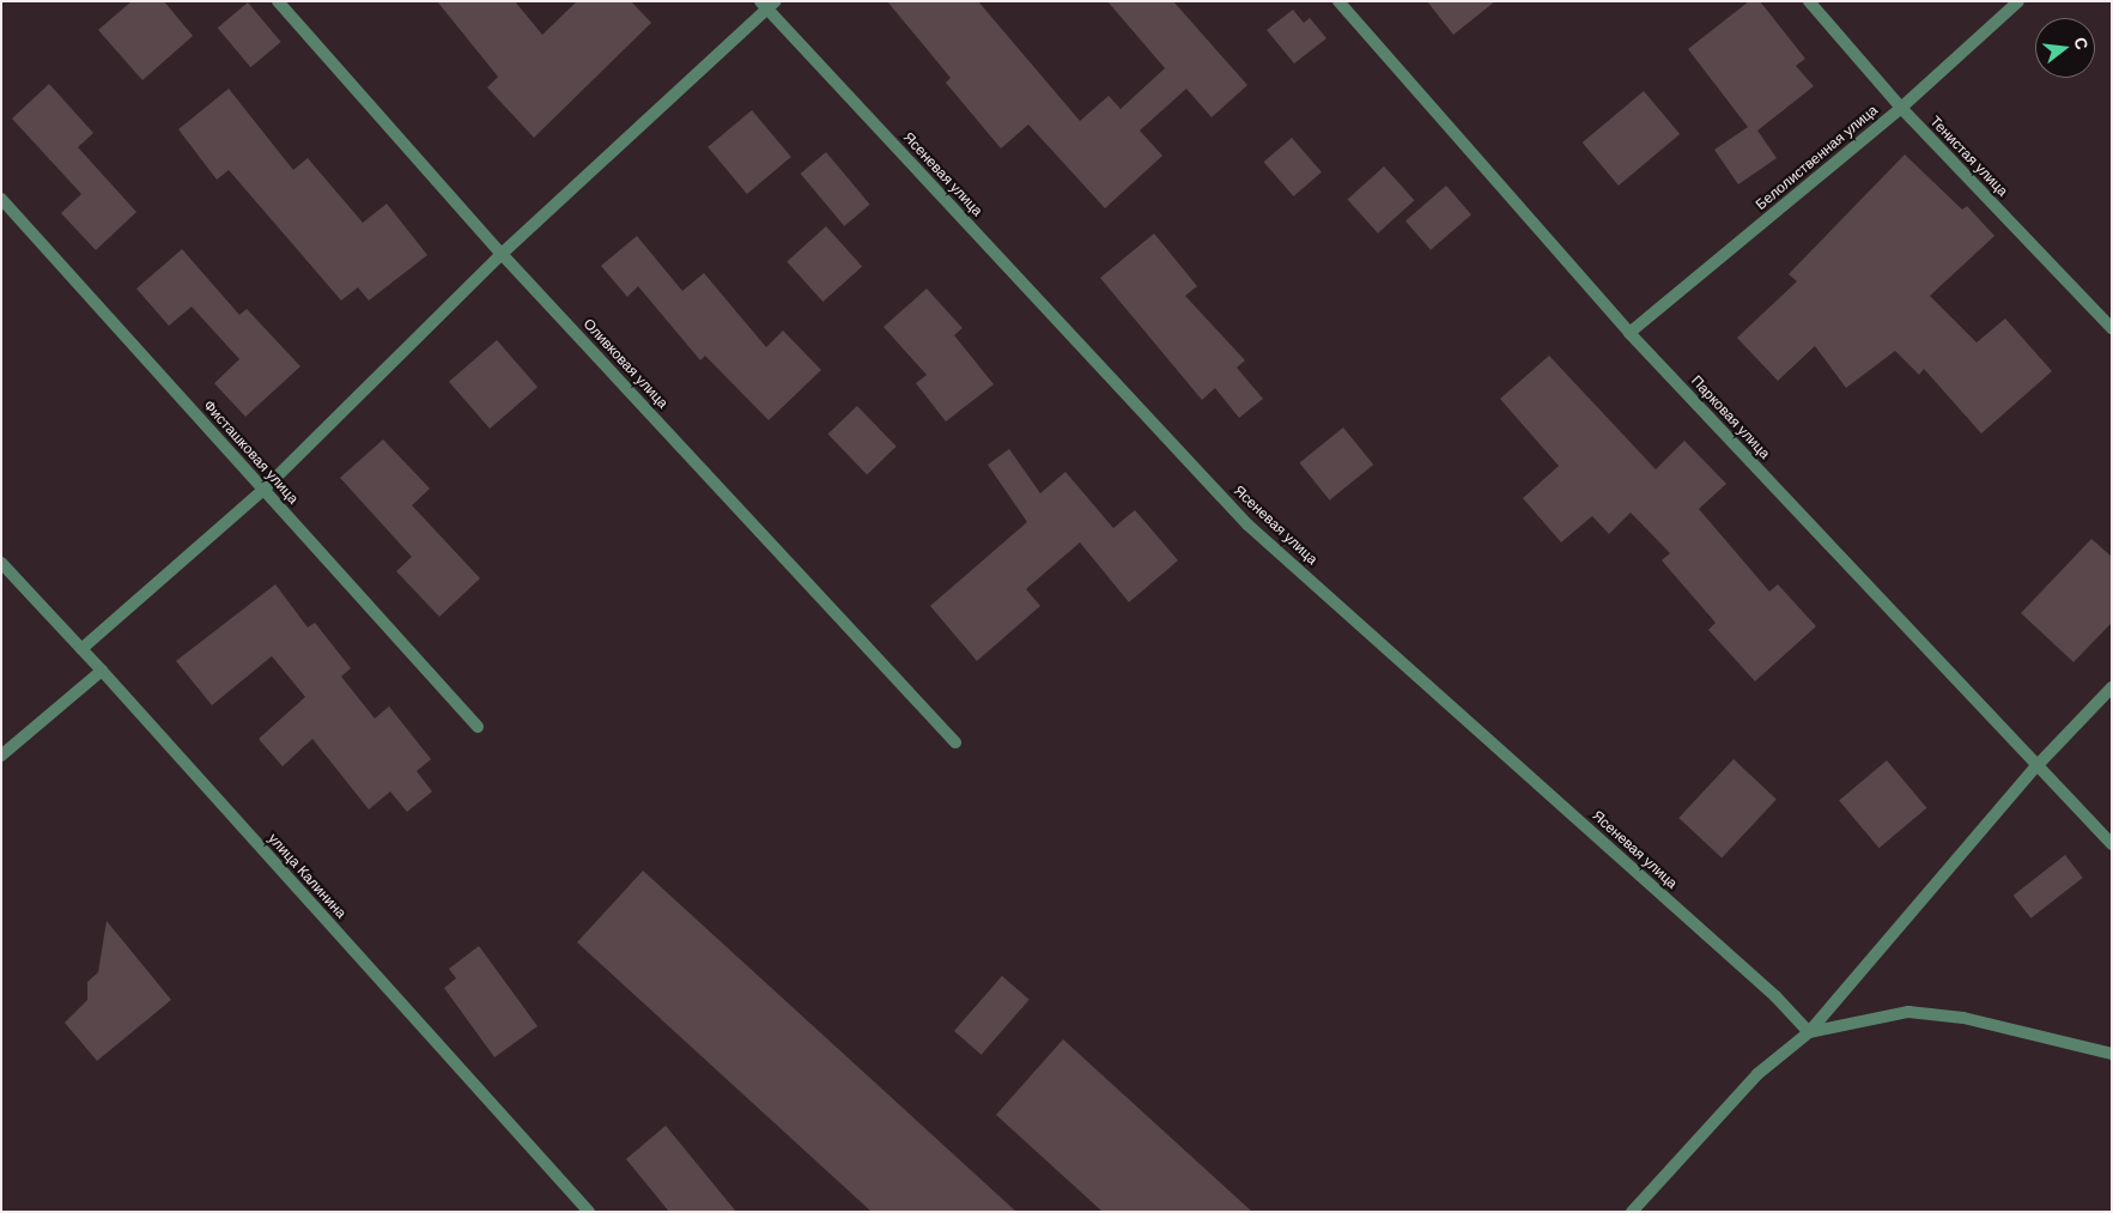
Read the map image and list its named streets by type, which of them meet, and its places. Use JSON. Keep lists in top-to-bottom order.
{
  "streets": {
    "street": [
      "Тенистая улица",
      "Белолиственная улица",
      "Ясеневая улица",
      "Оливковая улица",
      "Парковая улица",
      "Фисташковая улица",
      "улица Калинина"
    ]
  },
  "crossings": [
    ["Тенистая улица", "Белолиственная улица"],
    ["Белолиственная улица", "Парковая улица"]
  ],
  "north": "right"
}
